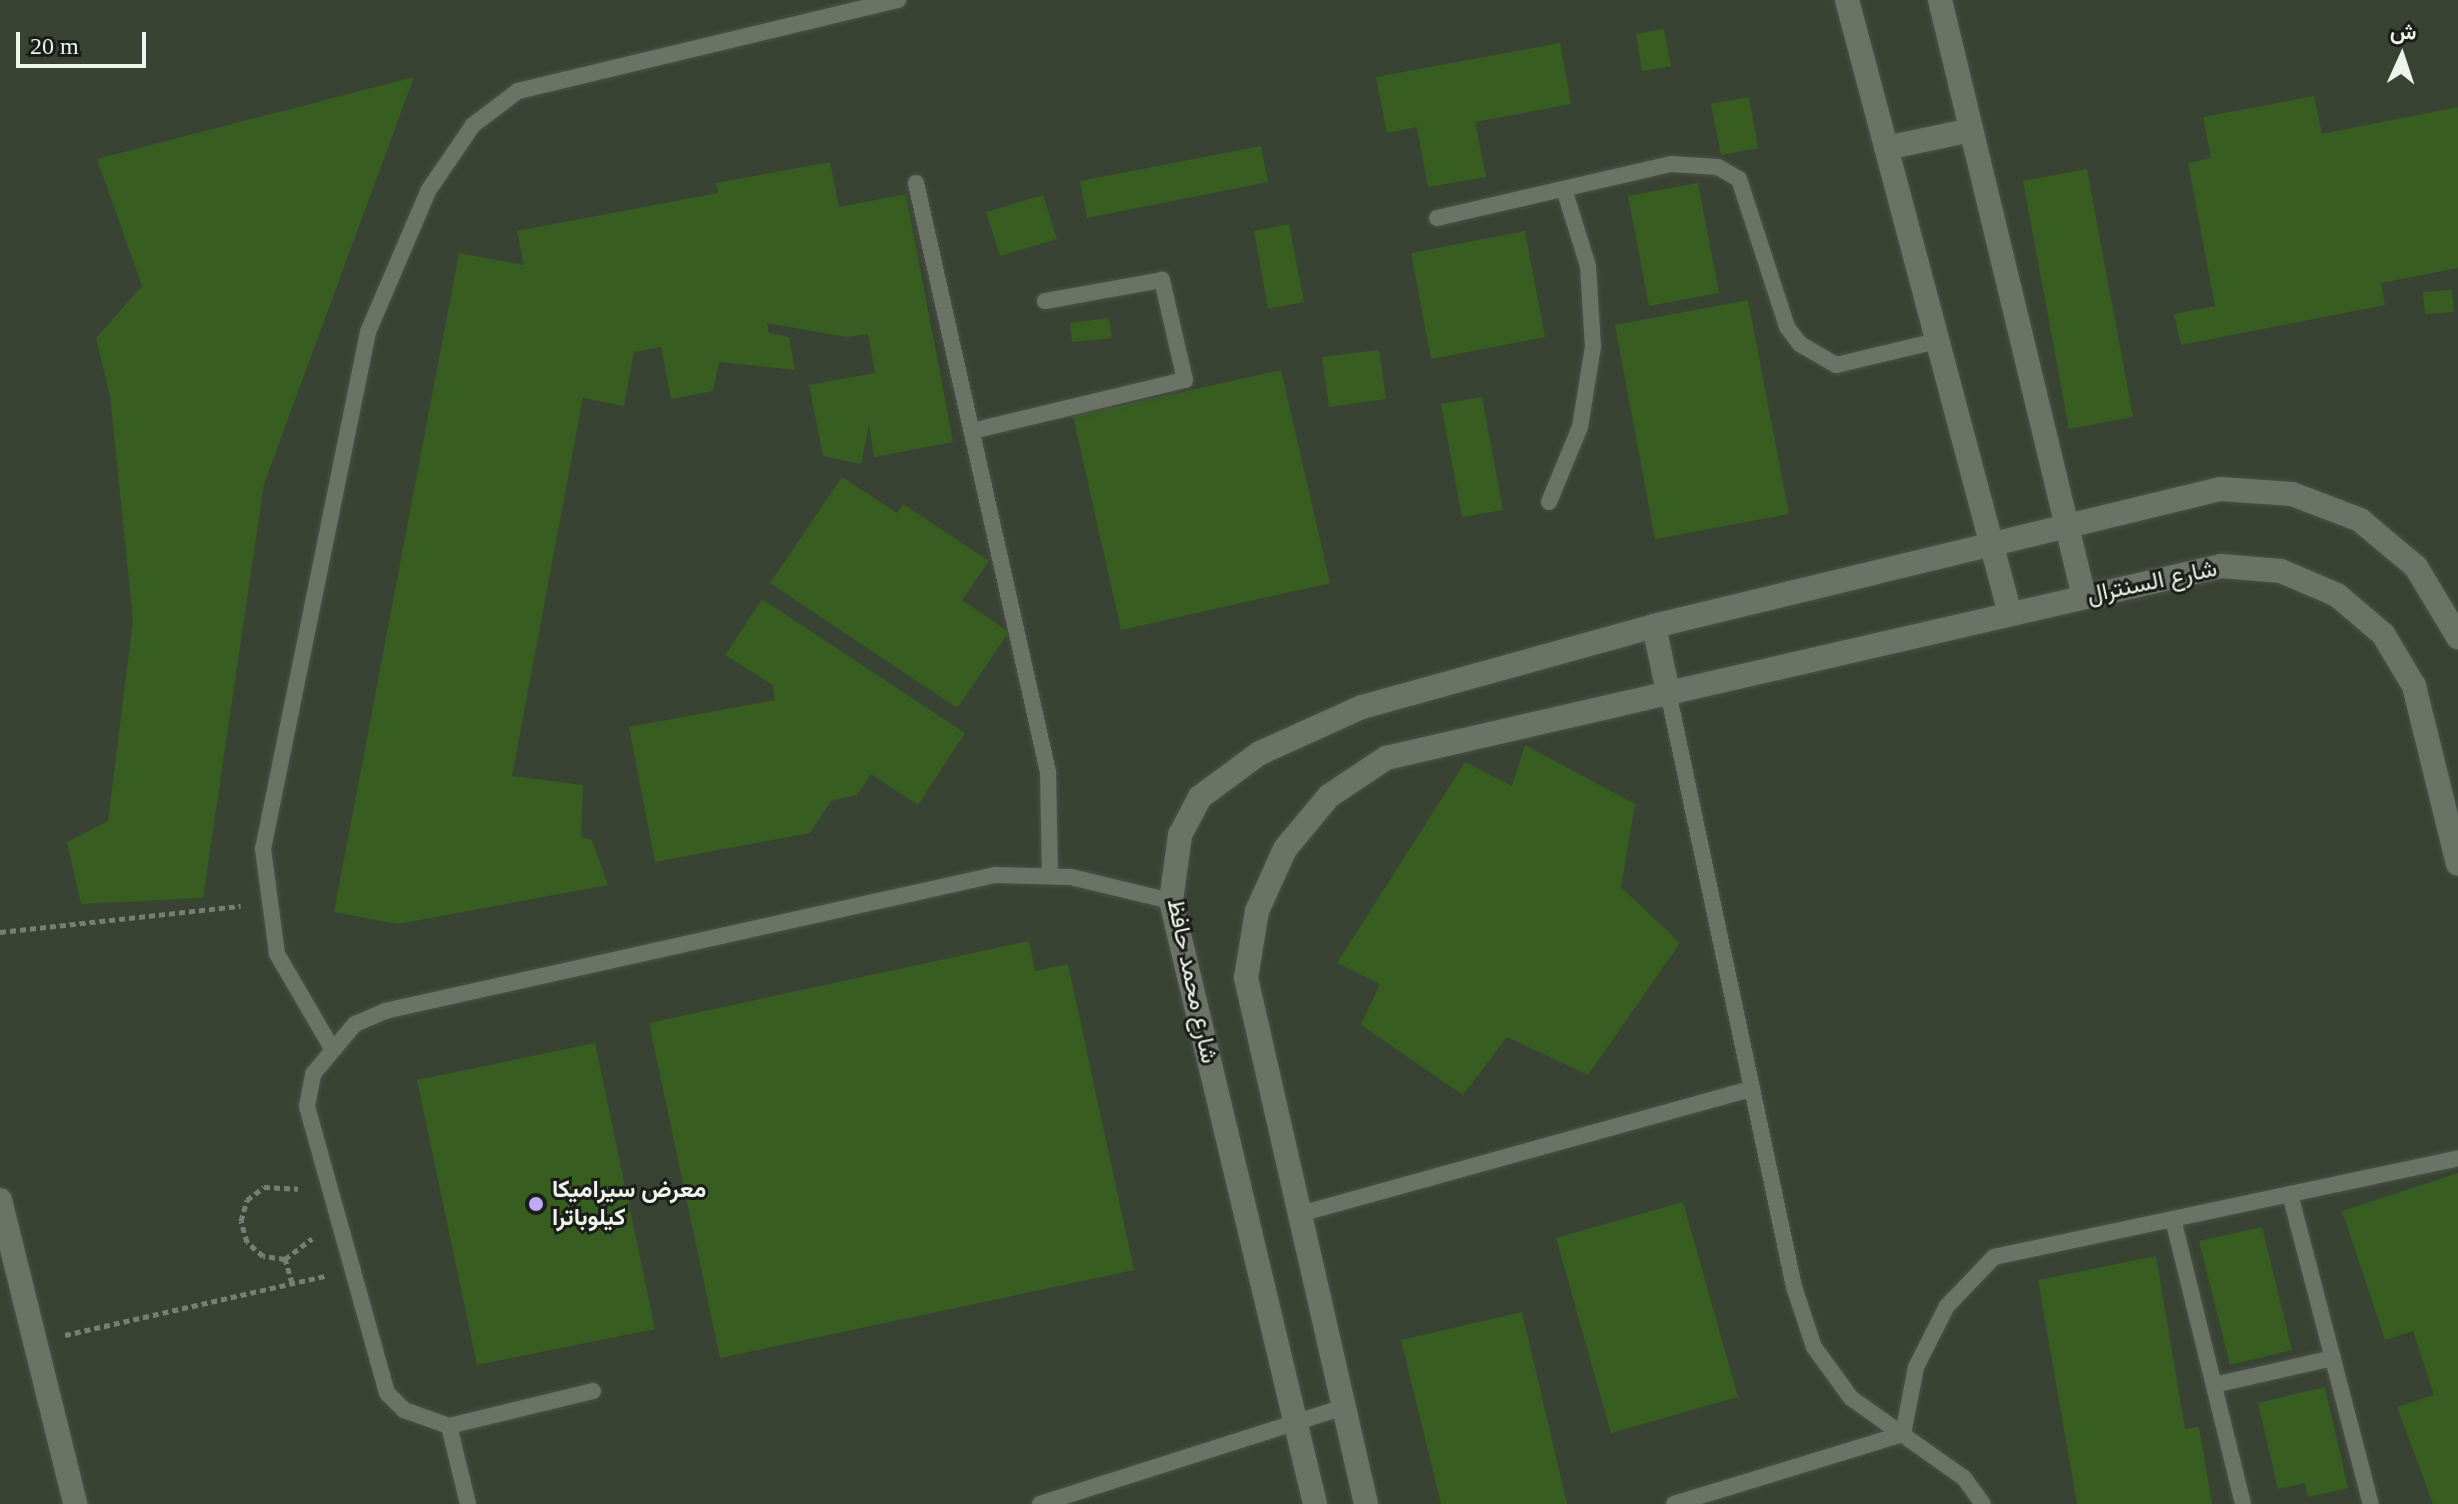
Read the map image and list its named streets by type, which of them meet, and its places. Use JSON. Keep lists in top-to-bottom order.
{
  "streets": {
    "street": ["شارع السنترال", "شارع محمد حافظ"]
  },
  "places": ["معرض سيراميكا كيلوباترا"],
  "scale_bar": "20 m",
  "north": "top"
}
